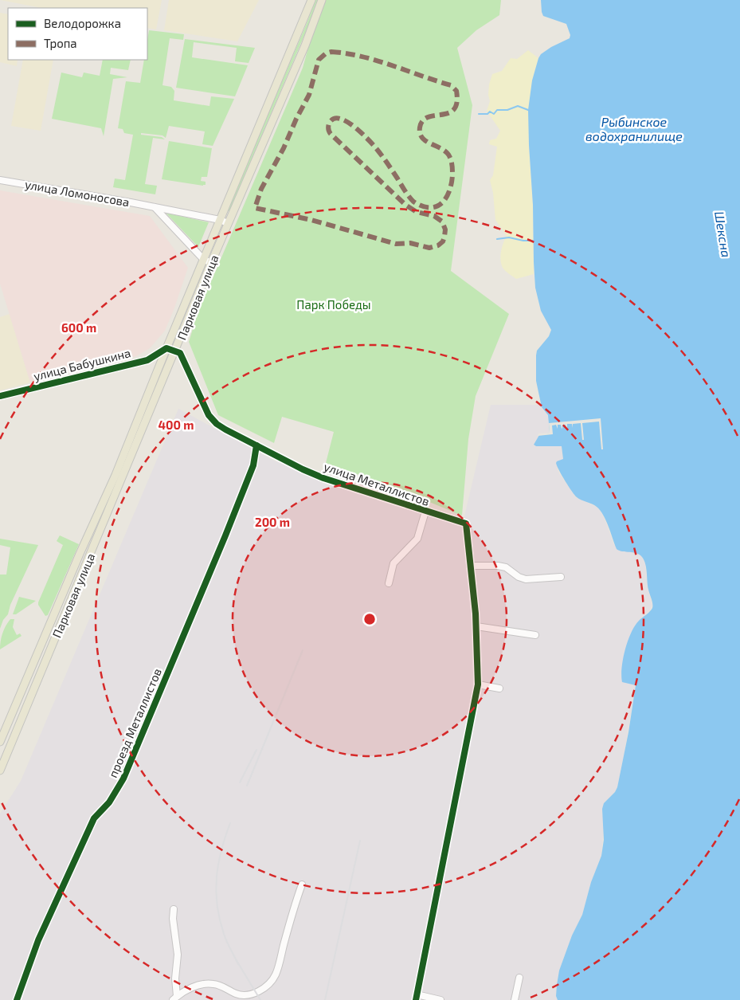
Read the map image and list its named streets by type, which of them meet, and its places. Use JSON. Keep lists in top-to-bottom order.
{
  "streets": {
    "main road": ["Парковая улица"],
    "street": [
      "улица Ломоносова",
      "улица Бабушкина",
      "улица Металлистов",
      "проезд Металлистов"
    ]
  },
  "crossings": [
    ["улица Ломоносова", "Парковая улица"],
    ["Парковая улица", "улица Бабушкина"],
    ["Парковая улица", "улица Металлистов"],
    ["улица Металлистов", "проезд Металлистов"]
  ],
  "water": ["Рыбинское водохранилище", "Шексна"],
  "parks": ["Парк Победы"],
  "legend": ["Велодорожка", "Тропа"],
  "rings": ["600 m", "400 m", "200 m"]
}
